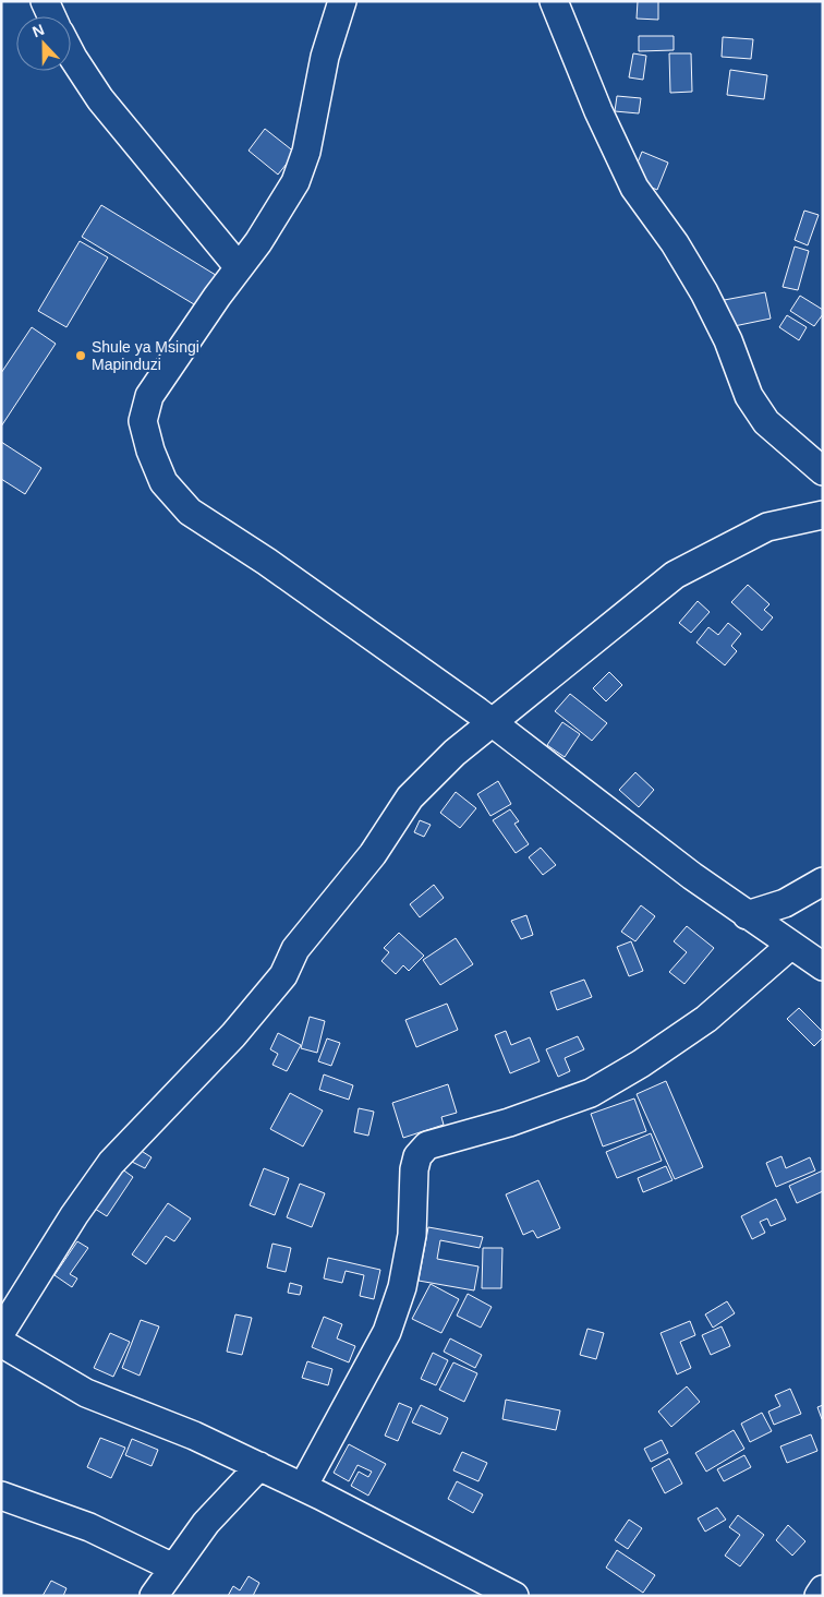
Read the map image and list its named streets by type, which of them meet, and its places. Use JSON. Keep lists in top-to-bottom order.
{
  "places": ["Shule ya Msingi Mapinduzi"],
  "north": "top"
}
